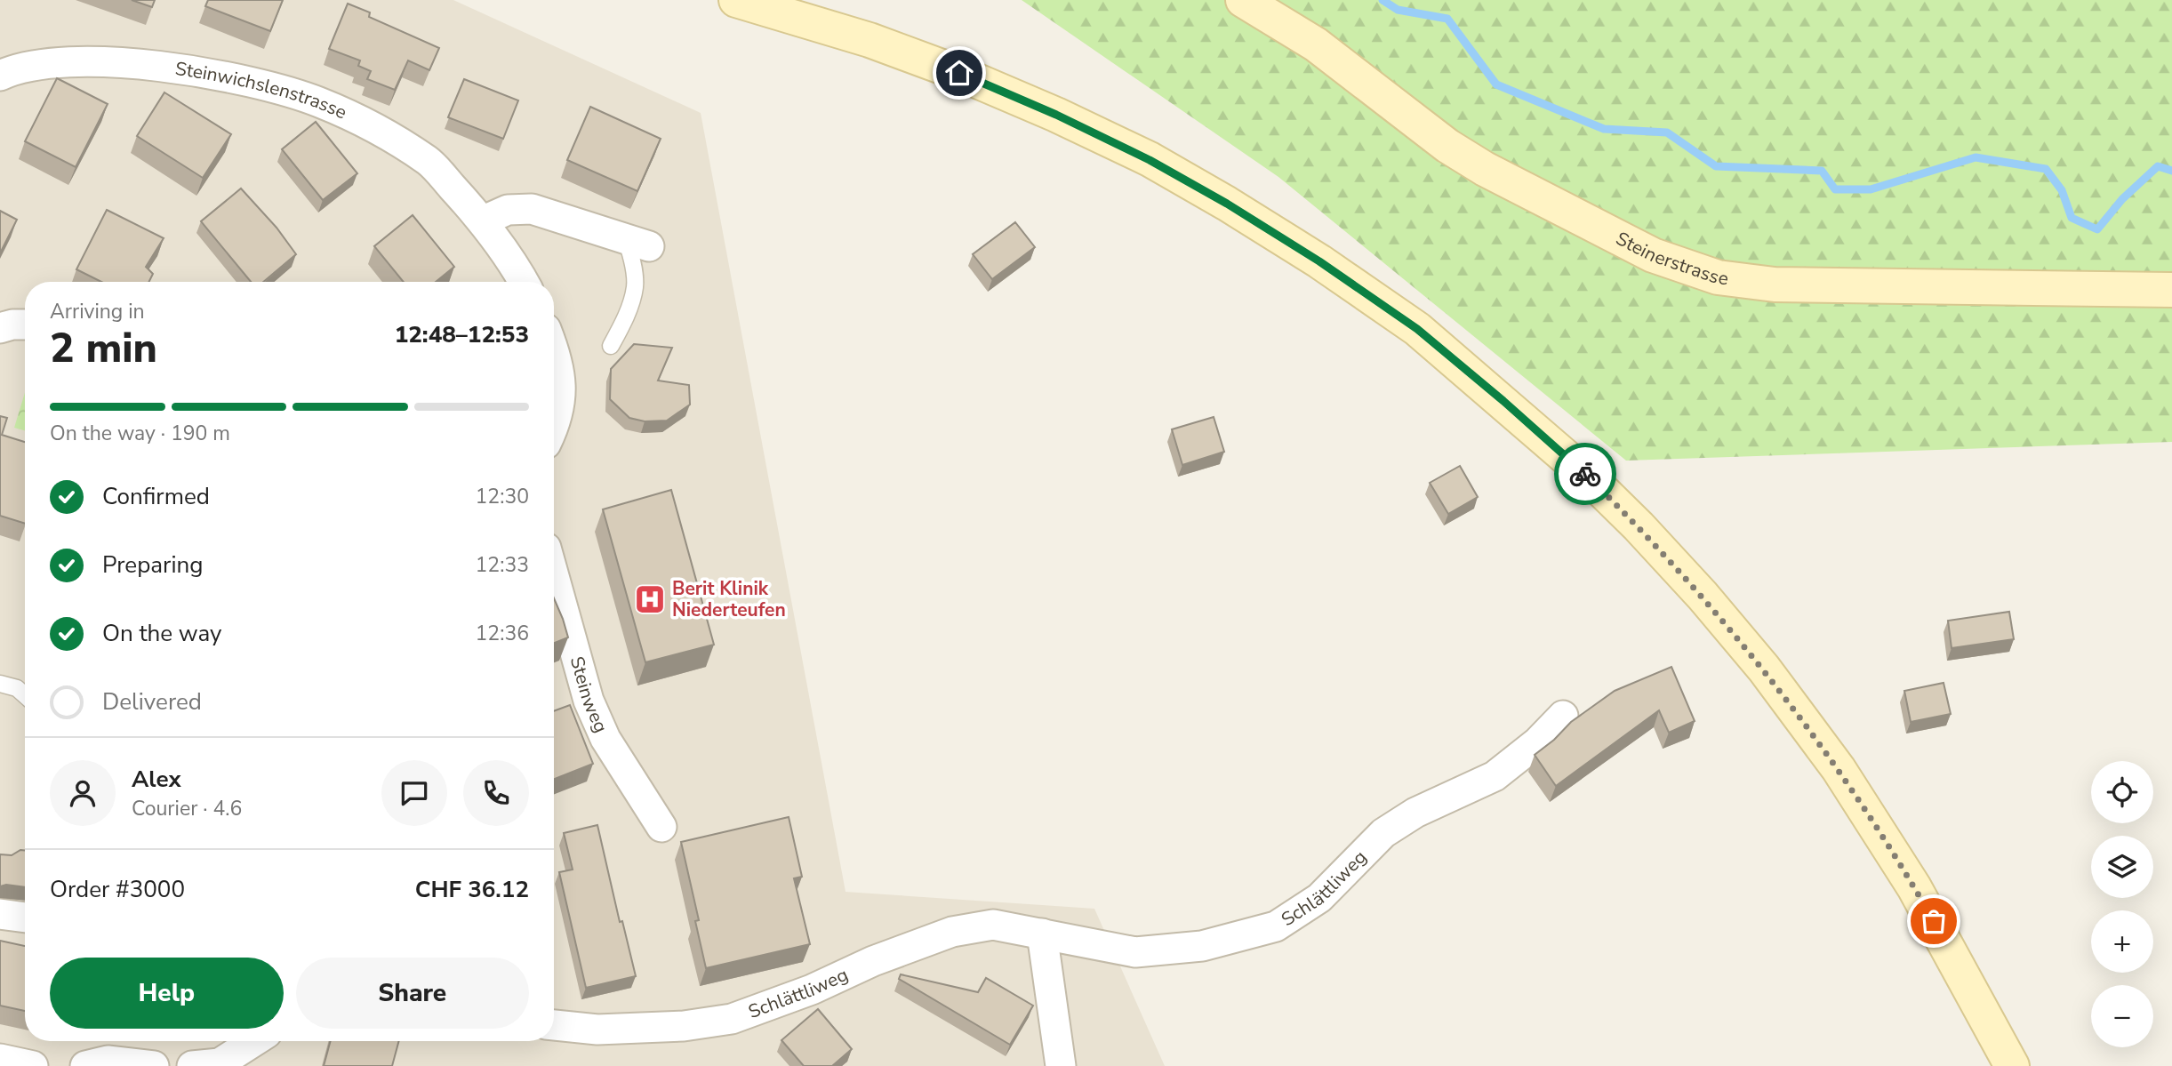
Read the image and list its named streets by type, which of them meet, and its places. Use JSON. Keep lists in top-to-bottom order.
{
  "streets": {
    "main road": ["Steinerstrasse"],
    "street": ["Steinwichslenstrasse", "Steinweg", "Schlättliweg"]
  },
  "places": {
    "hospital": ["Berit Klinik Niederteufen"]
  },
  "page": {
    "heading": ["2 min", "Arriving in", "12:48–12:53"],
    "panel": [
      "Alex",
      "Courier · 4.6",
      "Order #3000",
      "CHF 36.12"
    ],
    "bar": "On the way · 190 m",
    "list": [
      ["Confirmed", "12:30"],
      ["Preparing", "12:33"],
      ["On the way", "12:36"],
      "Delivered"
    ],
    "map_buttons": ["+", "−"],
    "buttons": ["Help", "Share"]
  }
}
